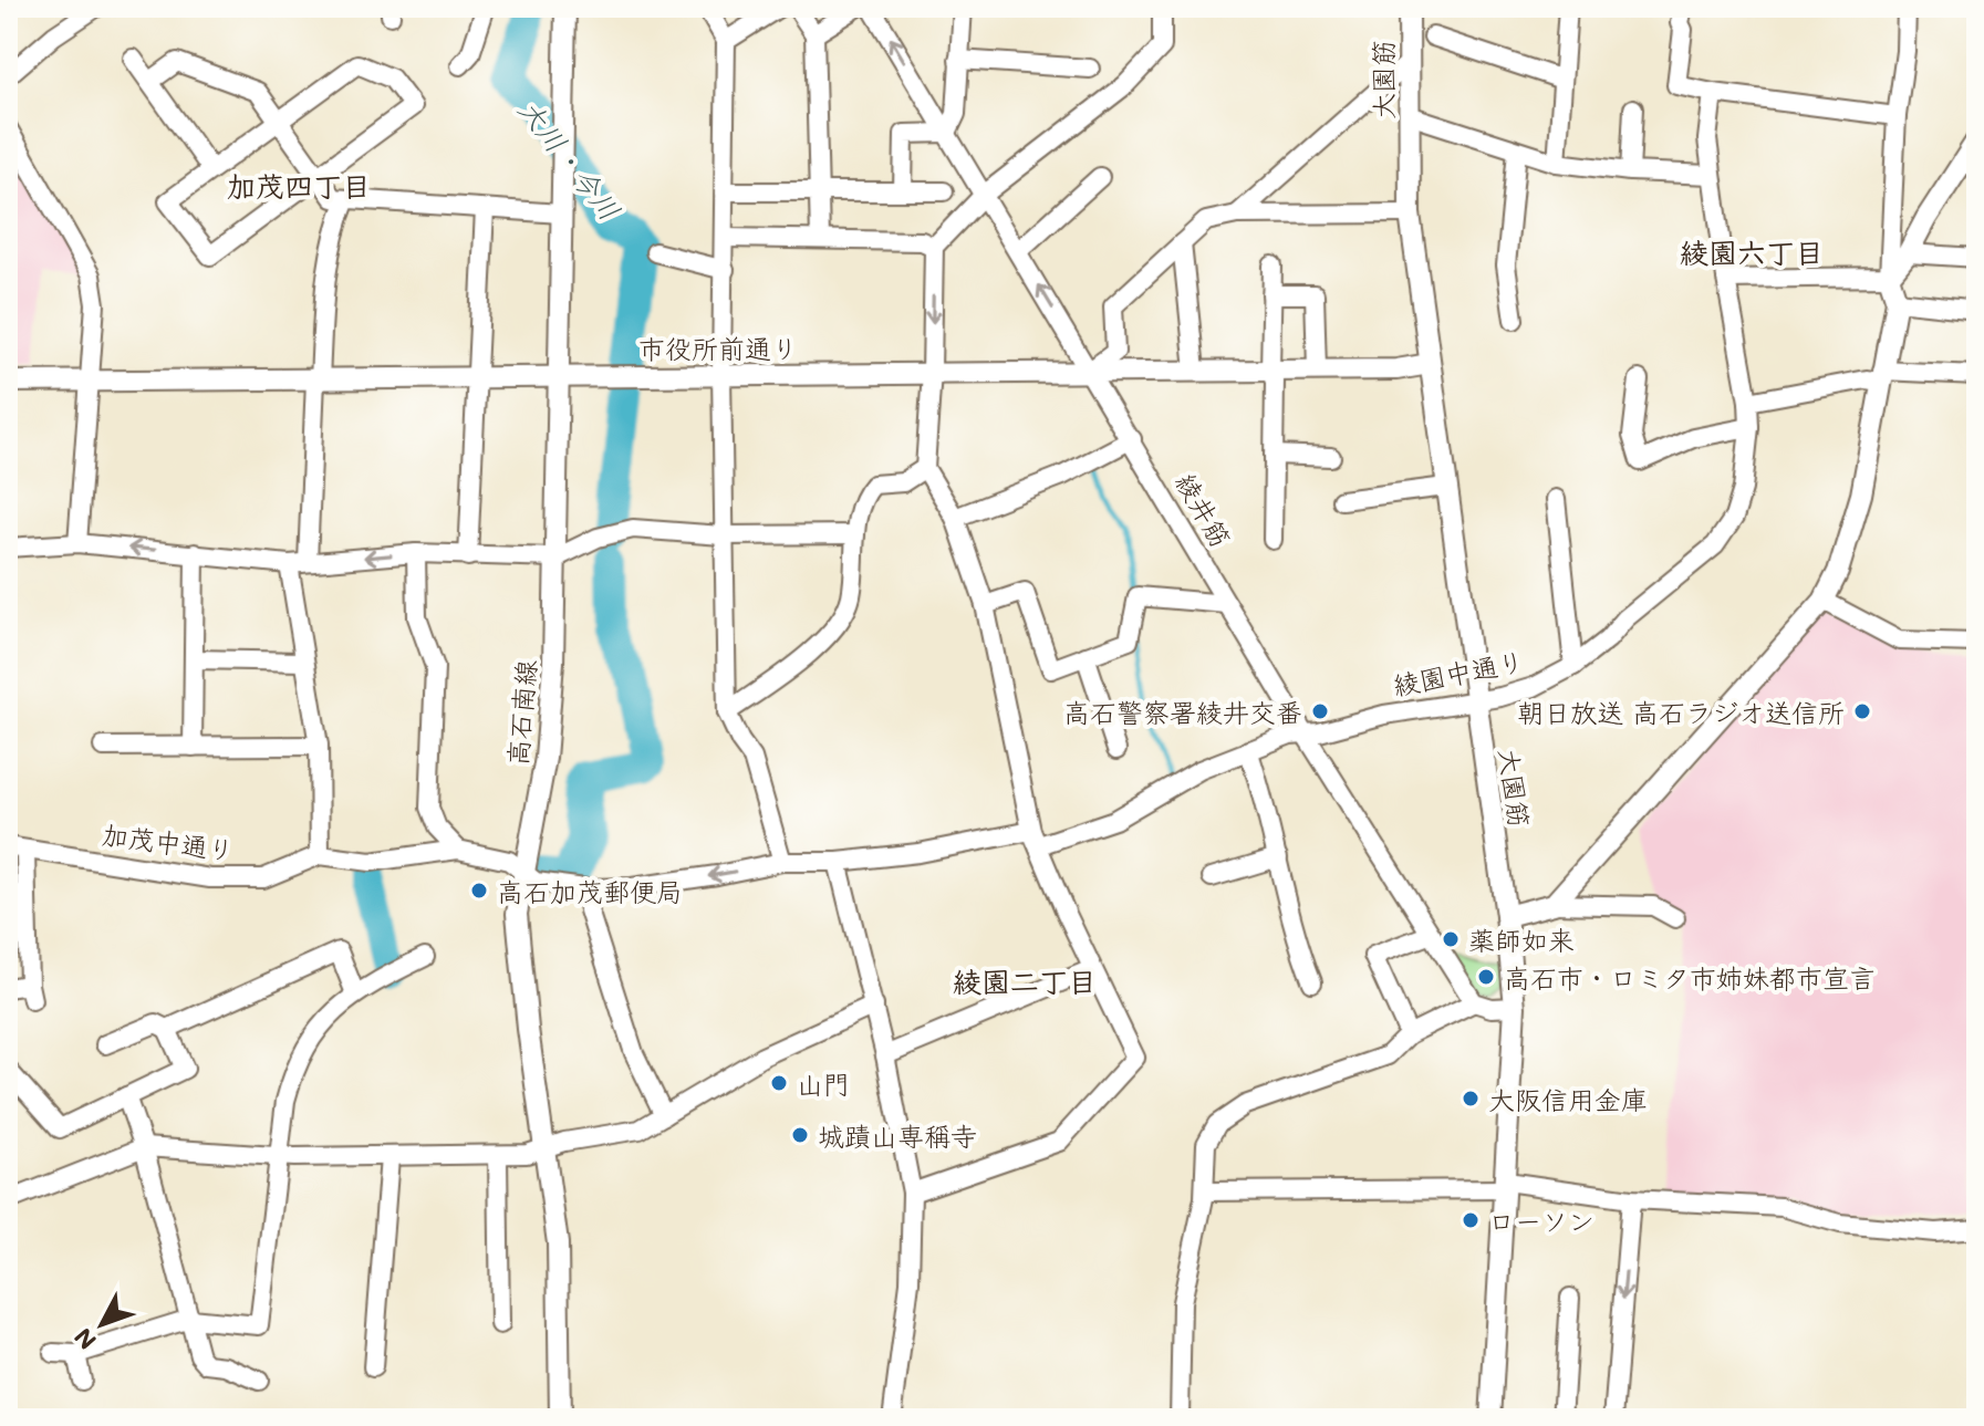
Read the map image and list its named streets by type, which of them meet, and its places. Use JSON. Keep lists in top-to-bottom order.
{
  "streets": {
    "street": [
      "大園筋",
      "市役所前通り",
      "綾井筋",
      "綾園中通り",
      "高石南線",
      "加茂中通り"
    ]
  },
  "crossings": [
    ["大園筋", "市役所前通り"],
    ["大園筋", "綾園中通り"],
    ["市役所前通り", "綾井筋"],
    ["市役所前通り", "高石南線"],
    ["綾井筋", "綾園中通り"],
    ["綾園中通り", "加茂中通り"],
    ["高石南線", "加茂中通り"]
  ],
  "districts": ["加茂四丁目", "綾園六丁目", "綾園二丁目"],
  "water": ["大川・今川"],
  "places": [
    "高石警察署綾井交番",
    "朝日放送 高石ラジオ送信所",
    "高石加茂郵便局",
    "薬師如来",
    "高石市・ロミタ市姉妹都市宣言",
    "山門",
    "大阪信用金庫",
    "城蹟山専稱寺",
    "ローソン"
  ],
  "north": "bottom left"
}
